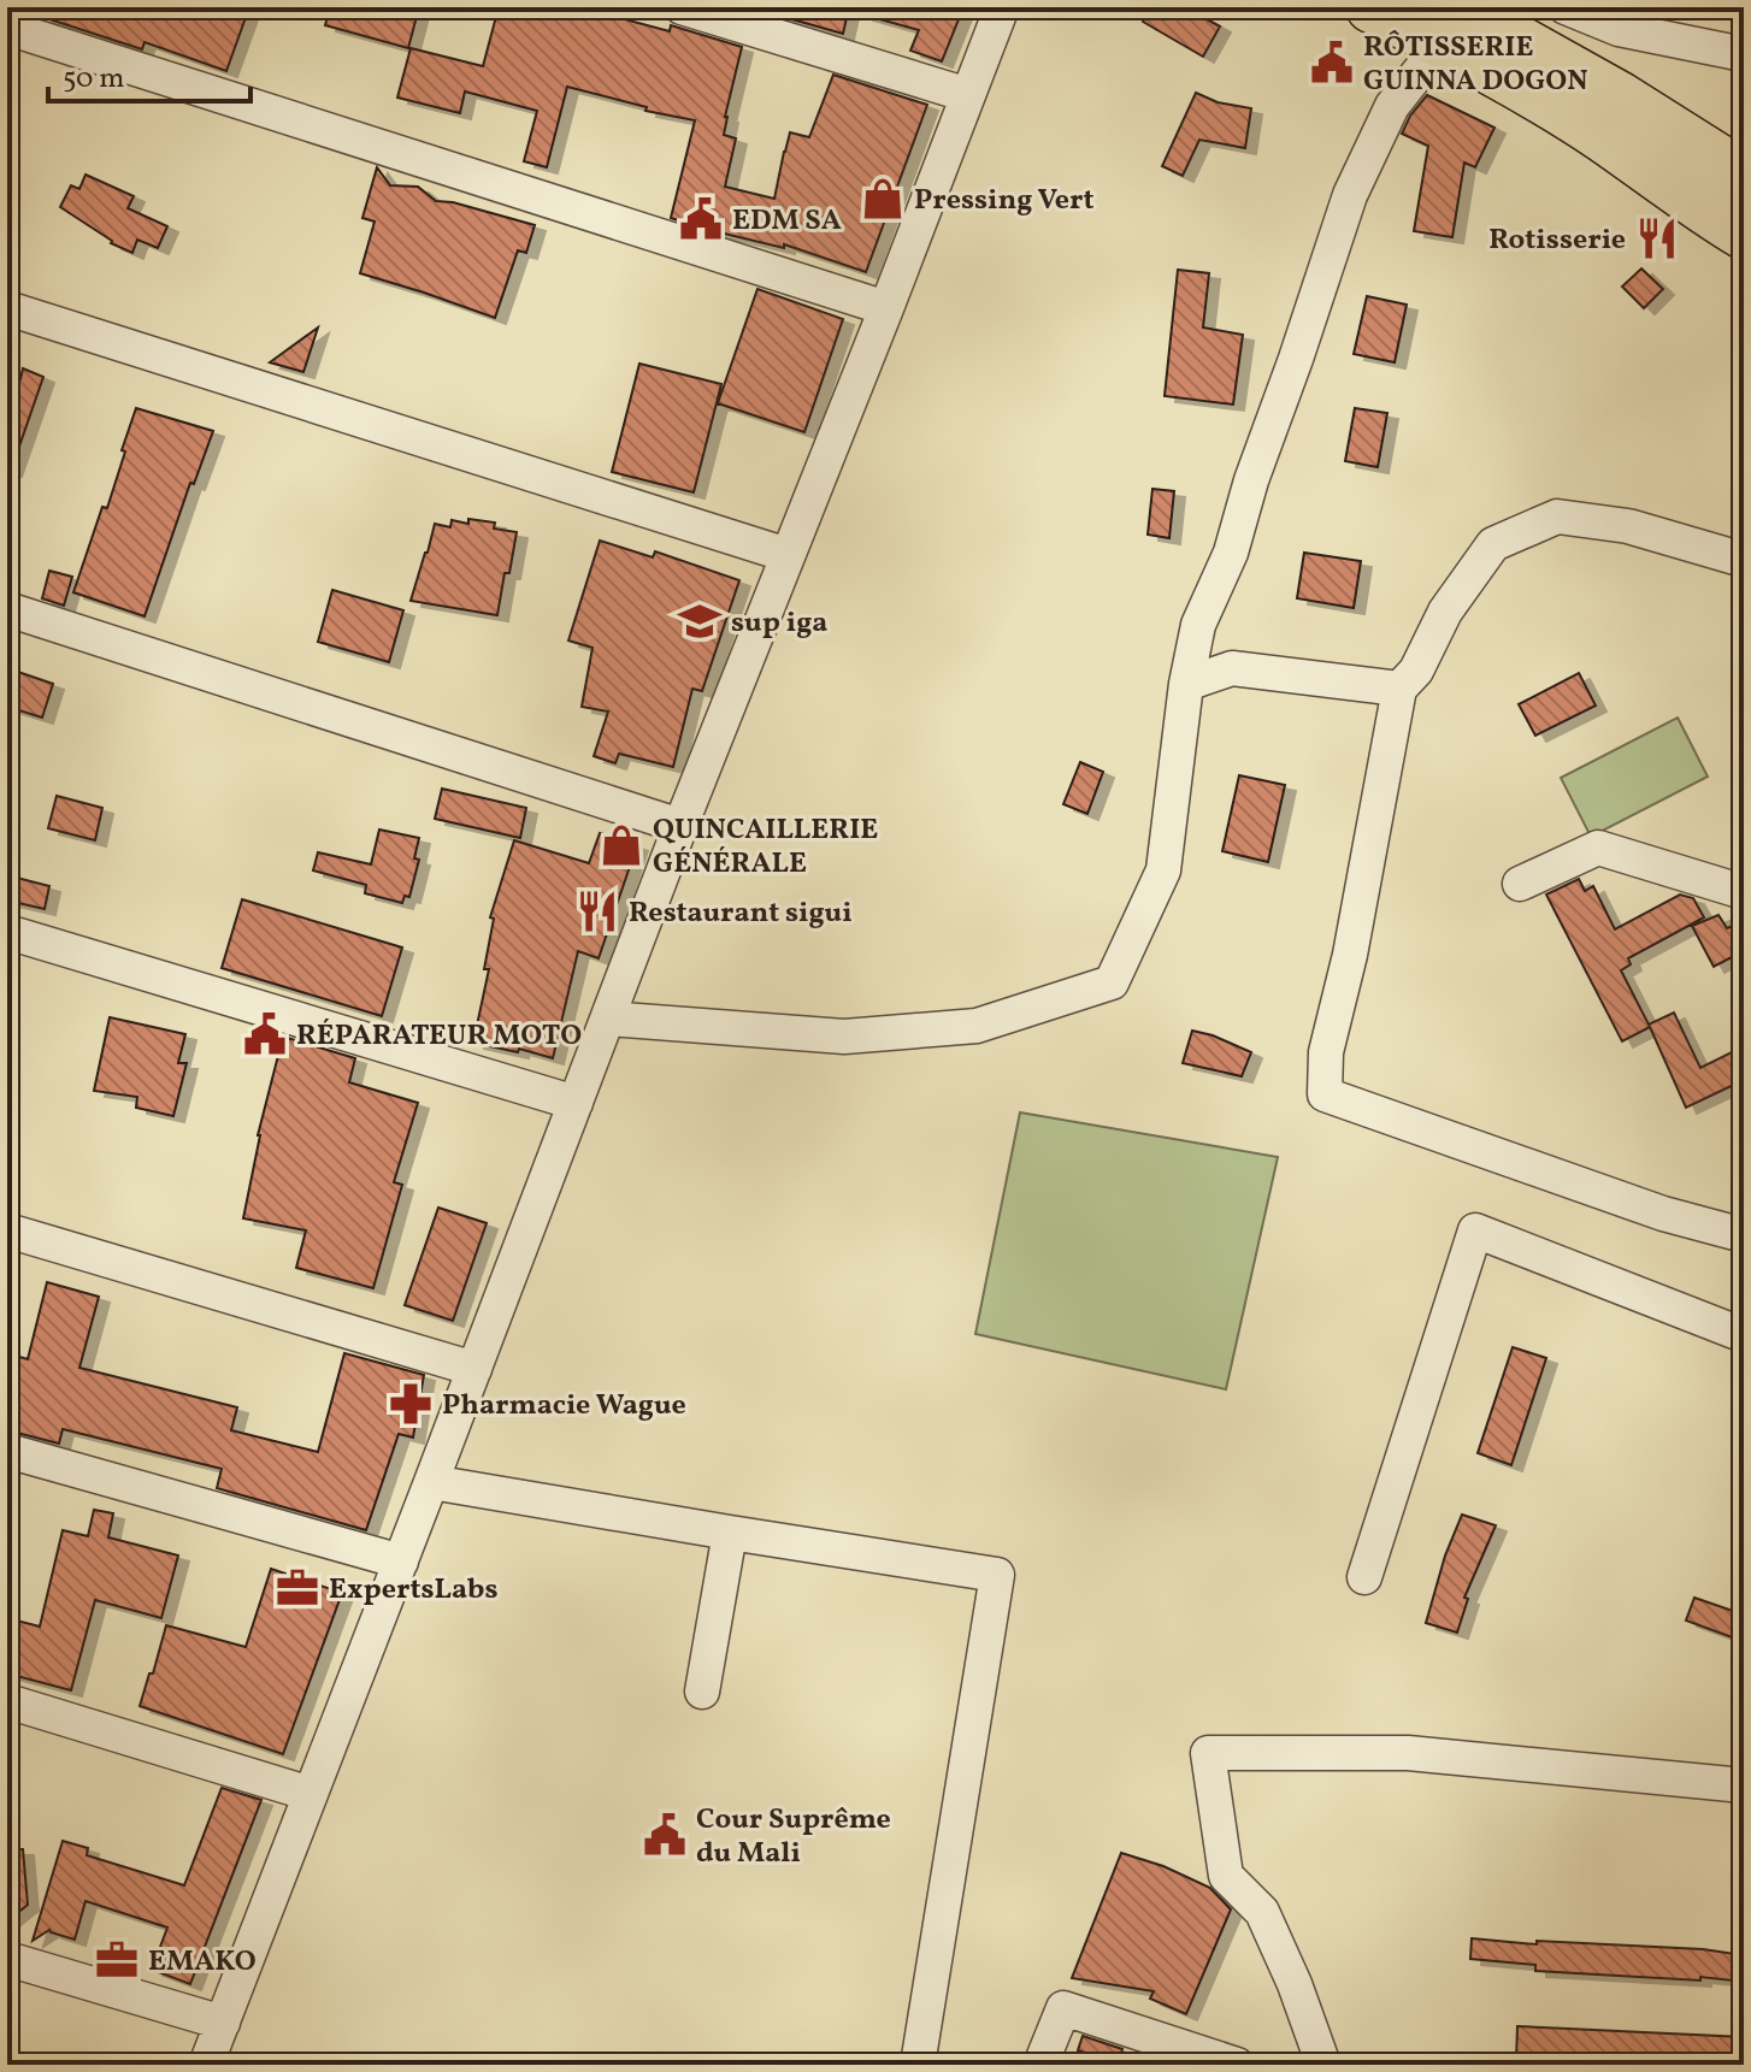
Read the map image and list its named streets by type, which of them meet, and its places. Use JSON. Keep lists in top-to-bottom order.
{
  "places": {
    "public building": [
      "RÔTISSERIE GUINNA DOGON",
      "EDM SA",
      "RÉPARATEUR MOTO",
      "Cour Suprême du Mali"
    ],
    "shop": ["Pressing Vert", "QUINCAILLERIE GÉNÉRALE"],
    "restaurant": ["Rotisserie", "Restaurant sigui"],
    "school or university": ["sup iga"],
    "pharmacy": ["Pharmacie Wague"],
    "office": ["ExpertsLabs", "EMAKO"]
  },
  "scale_bar": "50 m"
}
